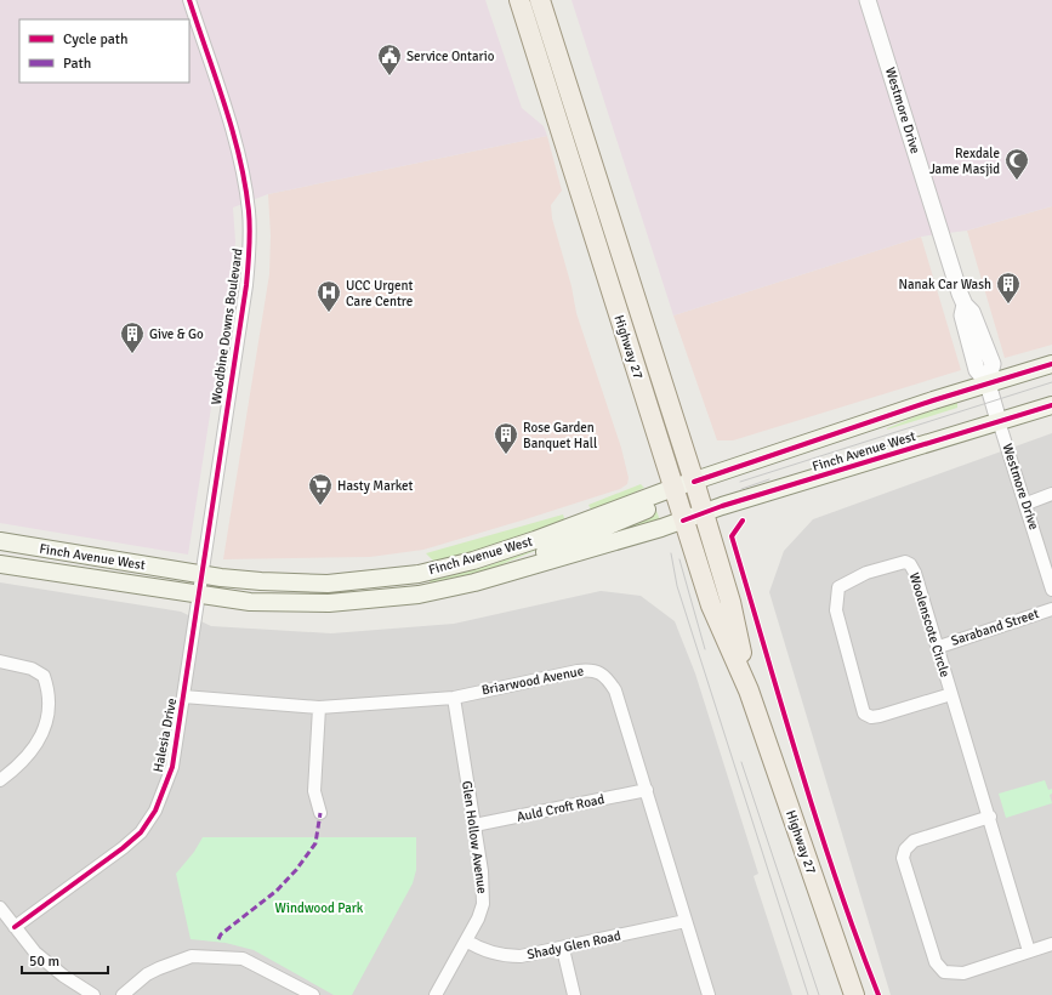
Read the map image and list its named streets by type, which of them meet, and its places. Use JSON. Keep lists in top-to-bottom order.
{
  "streets": {
    "main road": ["Highway 27", "Finch Avenue West"],
    "street": [
      "Westmore Drive",
      "Woodbine Downs Boulevard",
      "Woolenscote Circle",
      "Saraband Street",
      "Briarwood Avenue",
      "Halesia Drive",
      "Auld Croft Road",
      "Glen Hollow Avenue",
      "Shady Glen Road"
    ]
  },
  "crossings": [
    ["Westmore Drive", "Finch Avenue West"],
    ["Woodbine Downs Boulevard", "Finch Avenue West"],
    ["Woodbine Downs Boulevard", "Halesia Drive"],
    ["Highway 27", "Finch Avenue West"],
    ["Finch Avenue West", "Halesia Drive"],
    ["Woolenscote Circle", "Saraband Street"],
    ["Briarwood Avenue", "Halesia Drive"],
    ["Briarwood Avenue", "Auld Croft Road"],
    ["Briarwood Avenue", "Glen Hollow Avenue"],
    ["Briarwood Avenue", "Shady Glen Road"],
    ["Auld Croft Road", "Glen Hollow Avenue"],
    ["Glen Hollow Avenue", "Shady Glen Road"]
  ],
  "parks": ["Windwood Park"],
  "places": {
    "public building": ["Service Ontario"],
    "mosque": ["Rexdale Jame Masjid"],
    "building": ["Nanak Car Wash", "Give & Go", "Rose Garden Banquet Hall"],
    "hospital": ["UCC Urgent Care Centre"],
    "supermarket": ["Hasty Market"]
  },
  "legend": ["Cycle path", "Path"],
  "scale_bar": "50 m"
}
